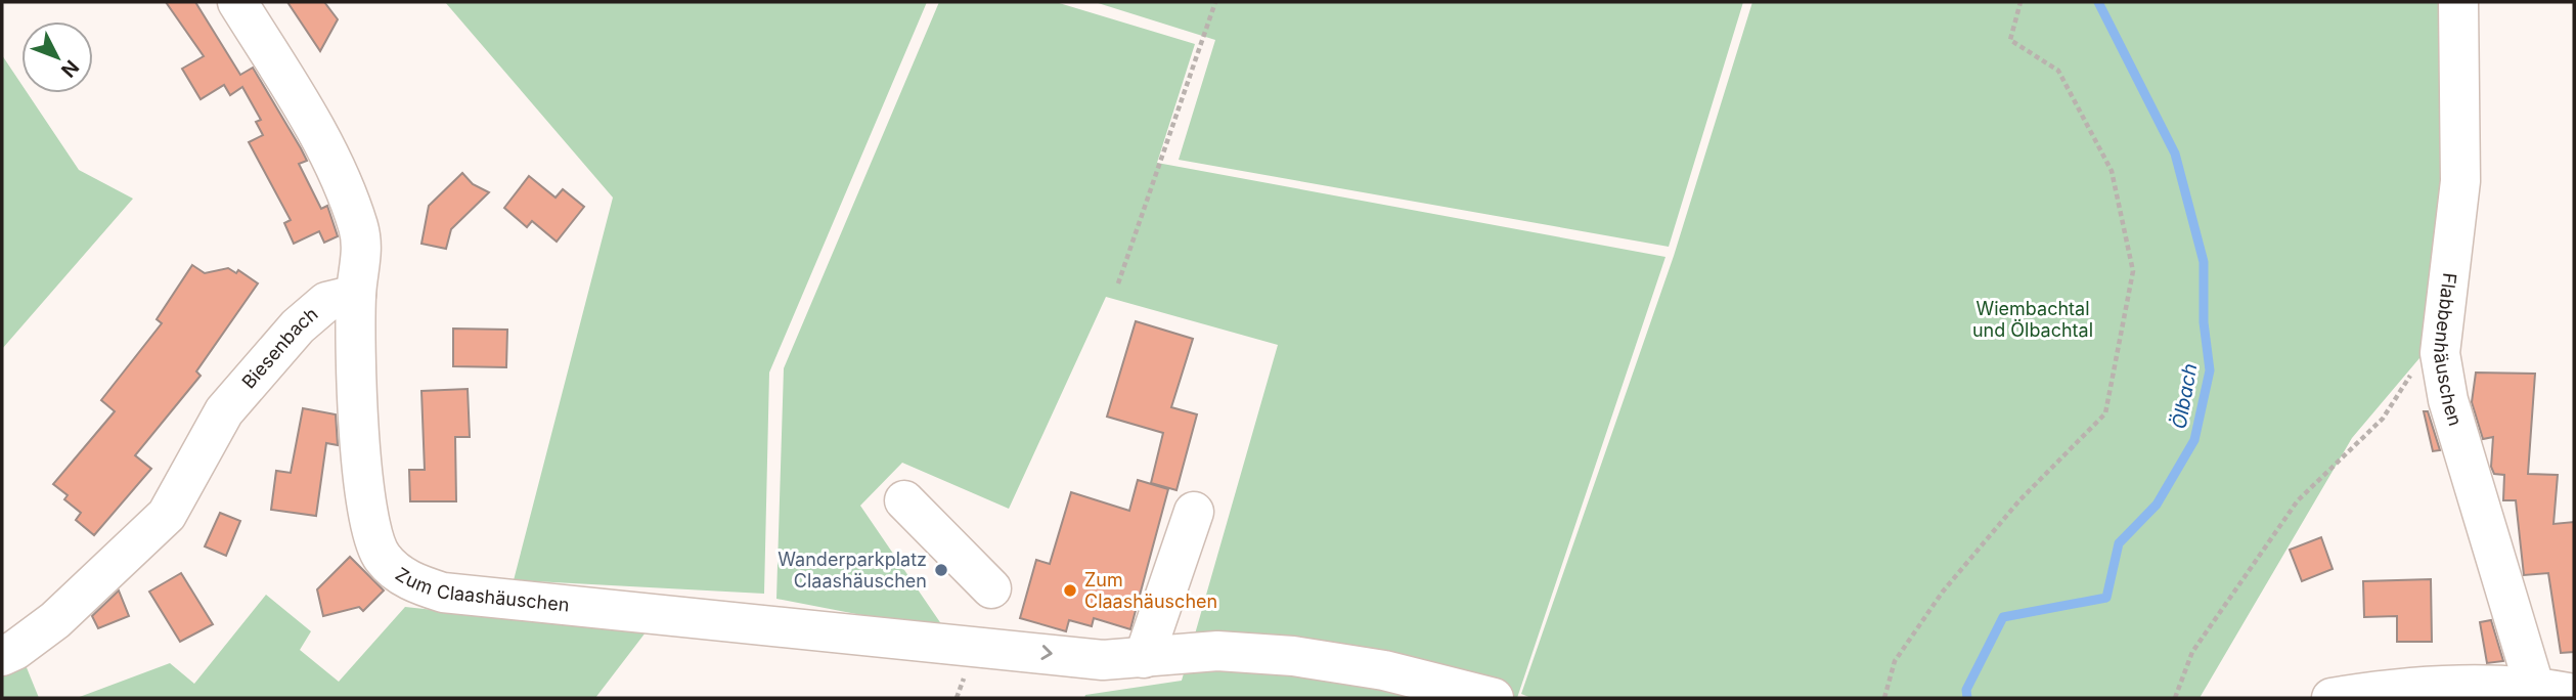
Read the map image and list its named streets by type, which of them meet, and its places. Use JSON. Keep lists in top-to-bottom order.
{
  "streets": {
    "street": ["Biesenbach", "Flabbenhäuschen", "Zum Claashäuschen"]
  },
  "crossings": [
    ["Biesenbach", "Zum Claashäuschen"]
  ],
  "one_way": ["Zum Claashäuschen"],
  "water": ["Ölbach"],
  "parks": ["Wiembachtal und Ölbachtal"],
  "places": ["Wanderparkplatz Claashäuschen", "Zum Claashäuschen"],
  "north": "bottom right"
}
